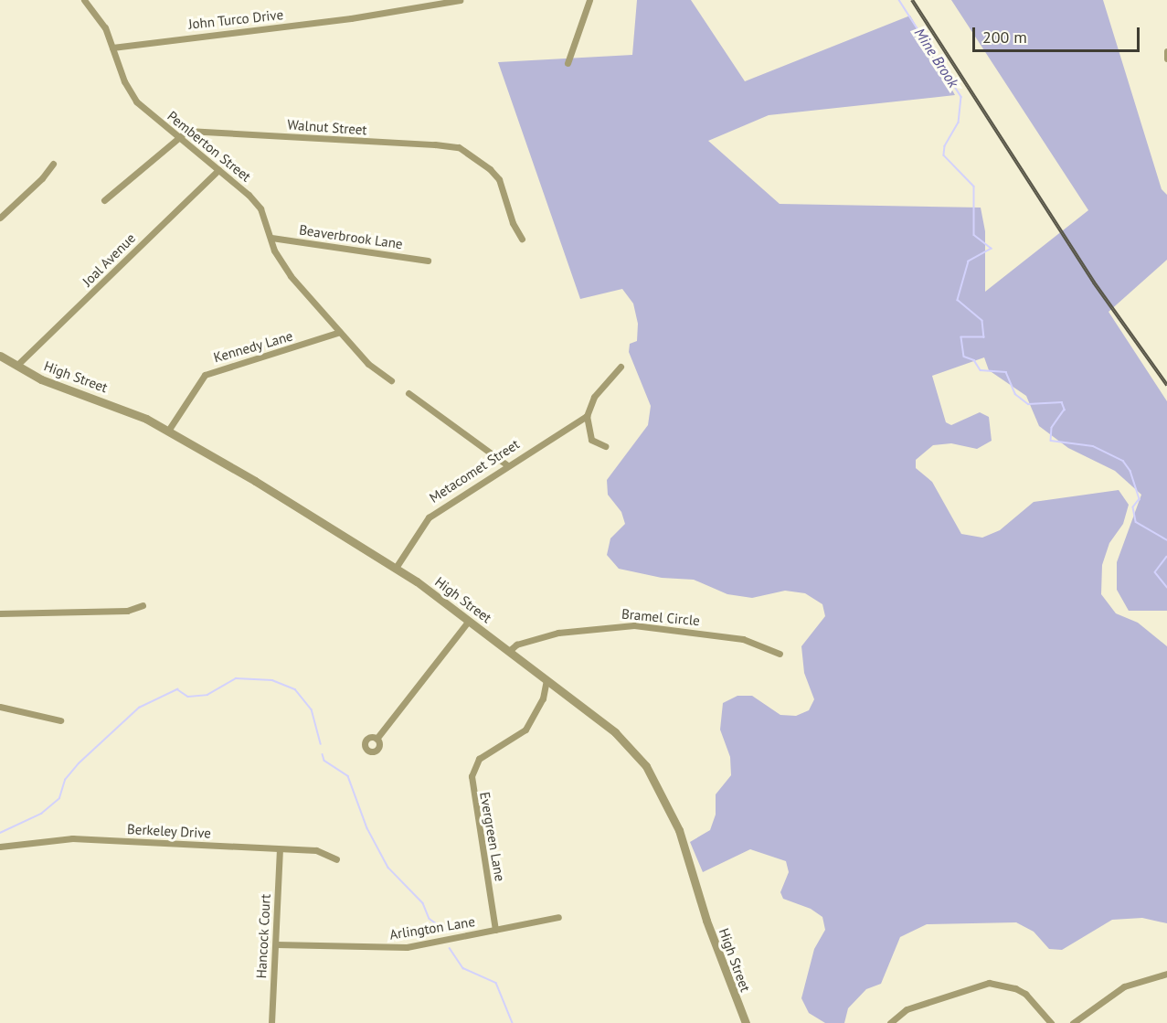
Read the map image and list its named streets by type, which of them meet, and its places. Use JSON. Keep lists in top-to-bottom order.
{
  "streets": {
    "street": [
      "John Turco Drive",
      "Walnut Street",
      "Pemberton Street",
      "Beaverbrook Lane",
      "Joal Avenue",
      "Kennedy Lane",
      "High Street",
      "Metacomet Street",
      "Bramel Circle",
      "Berkeley Drive",
      "Evergreen Lane",
      "Arlington Lane",
      "Hancock Court"
    ]
  },
  "crossings": [
    ["John Turco Drive", "Pemberton Street"],
    ["Walnut Street", "Pemberton Street"],
    ["Pemberton Street", "Beaverbrook Lane"],
    ["Pemberton Street", "Joal Avenue"],
    ["Pemberton Street", "Kennedy Lane"],
    ["Joal Avenue", "High Street"],
    ["Kennedy Lane", "High Street"],
    ["High Street", "Metacomet Street"],
    ["High Street", "Bramel Circle"],
    ["High Street", "Evergreen Lane"],
    ["Berkeley Drive", "Hancock Court"],
    ["Evergreen Lane", "Arlington Lane"],
    ["Arlington Lane", "Hancock Court"]
  ],
  "water": ["Mine Brook"],
  "scale_bar": "200 m"
}
